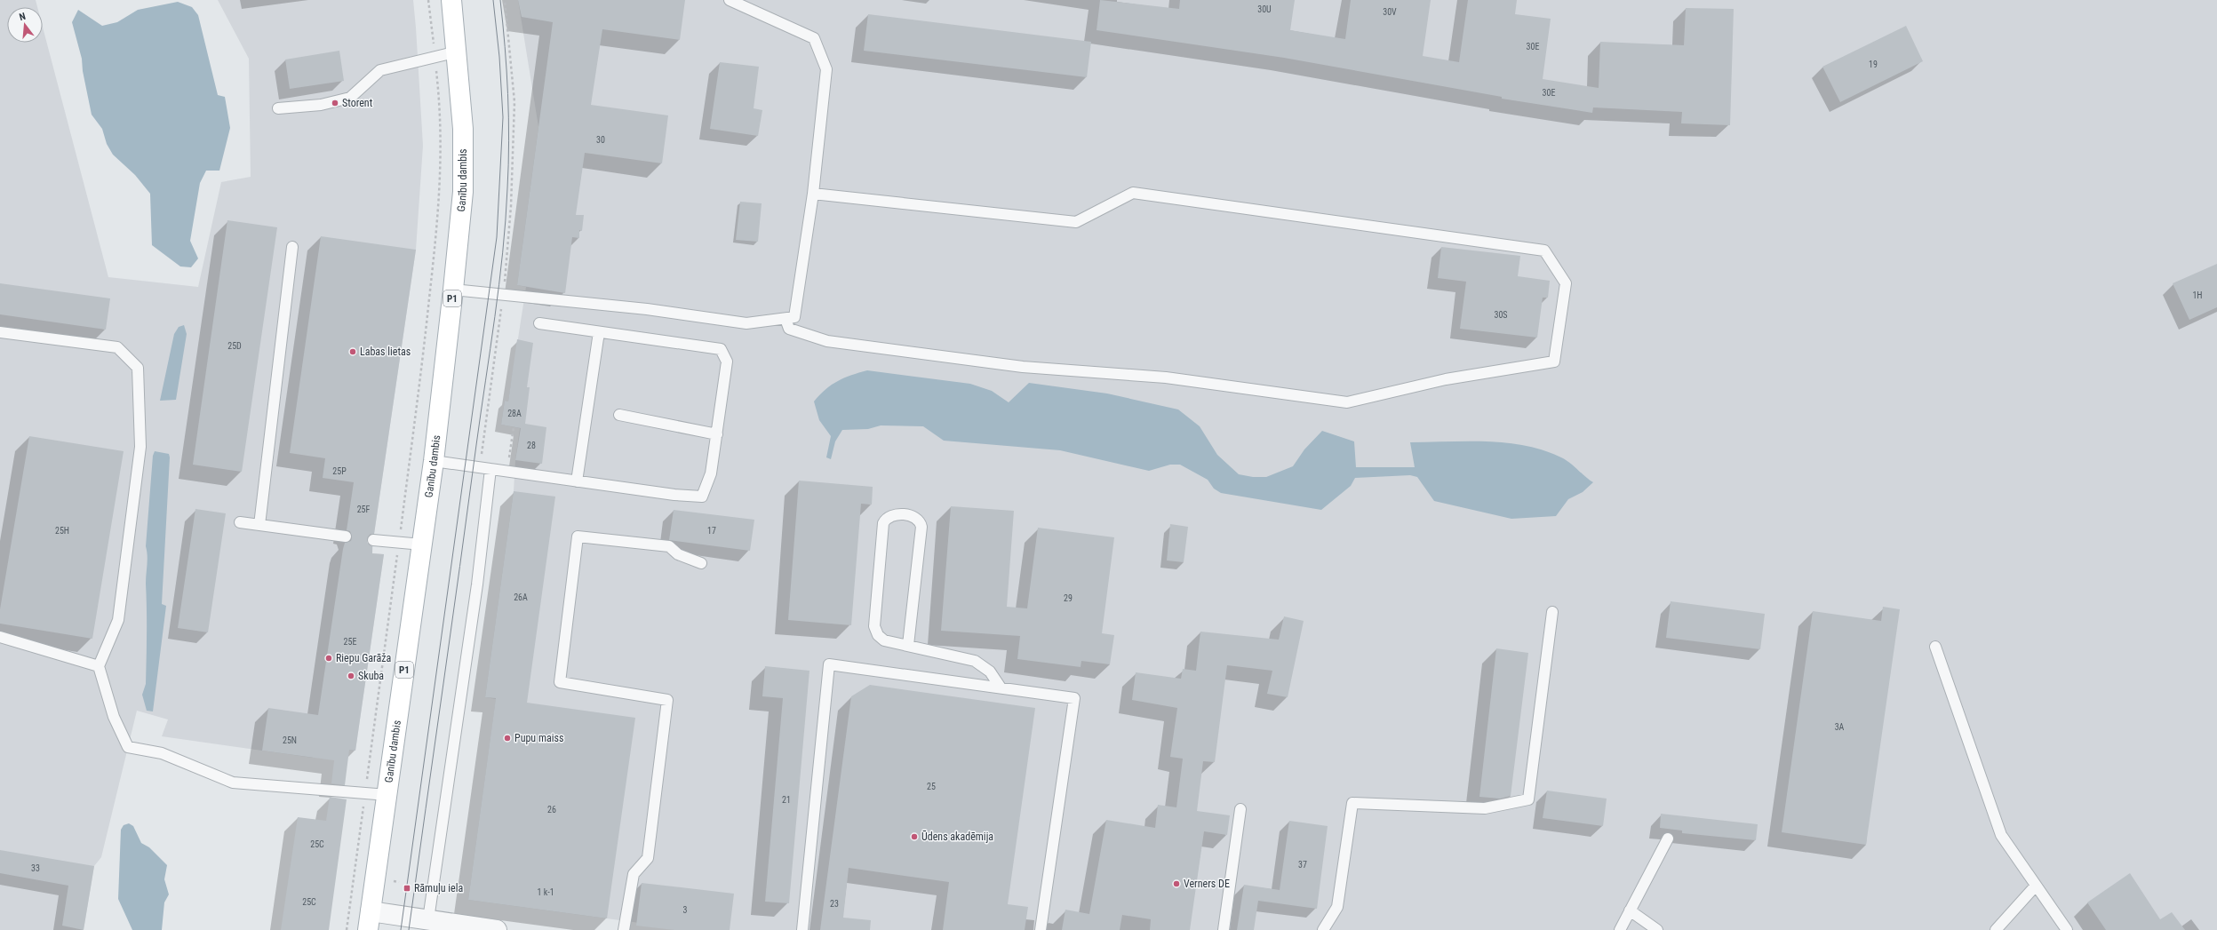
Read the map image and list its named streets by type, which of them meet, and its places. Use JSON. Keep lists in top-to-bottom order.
{
  "streets": {
    "main road": ["Ganību dambis", "P1"]
  },
  "places": {
    "other": [
      "Storent",
      "Labas lietas",
      "Riepu Garāža",
      "Skuba",
      "Pupu maiss",
      "Ūdens akadēmija",
      "Verners DE"
    ],
    "transit": ["Rāmuļu iela"]
  },
  "house_numbers": [
    "30U",
    "30V",
    "30E",
    "19",
    "30E",
    "30",
    "1H",
    "30S",
    "25D",
    "28A",
    "28",
    "25P",
    "25F",
    "25H",
    "17",
    "26A",
    "29",
    "25E",
    "3A",
    "25N",
    "25",
    "21",
    "26",
    "25C",
    "37",
    "33",
    "1 k-1",
    "25C",
    "23",
    "3"
  ],
  "north": "top"
}
